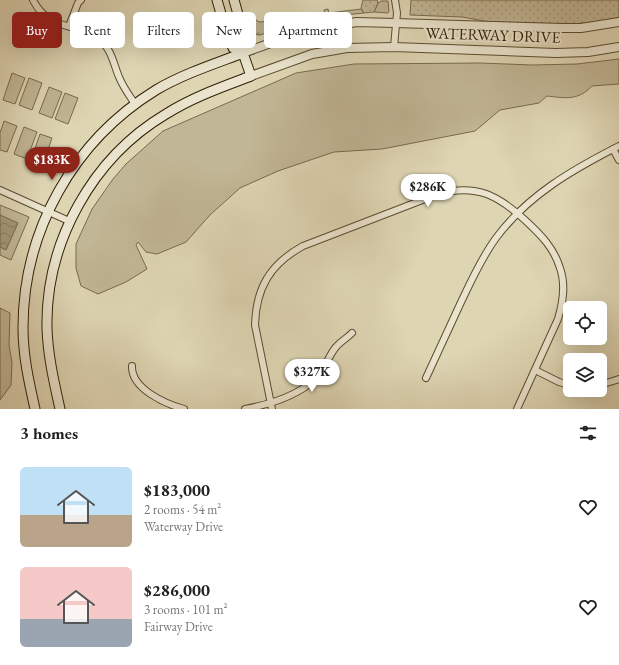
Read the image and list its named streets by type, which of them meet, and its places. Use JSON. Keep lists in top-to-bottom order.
{
  "streets": {
    "main road": ["WATERWAY DRIVE"]
  },
  "page": {
    "chip": [
      "Buy",
      "Rent",
      "Filters",
      "New",
      "Apartment"
    ],
    "price": ["$183K", "$286K", "$327K"],
    "heading": "3 homes",
    "list": [
      {
        "name": "$183,000",
        "note": "2 rooms · 54 m² · Waterway Drive"
      },
      {
        "name": "$286,000",
        "note": "3 rooms · 101 m² · Fairway Drive"
      }
    ]
  }
}
